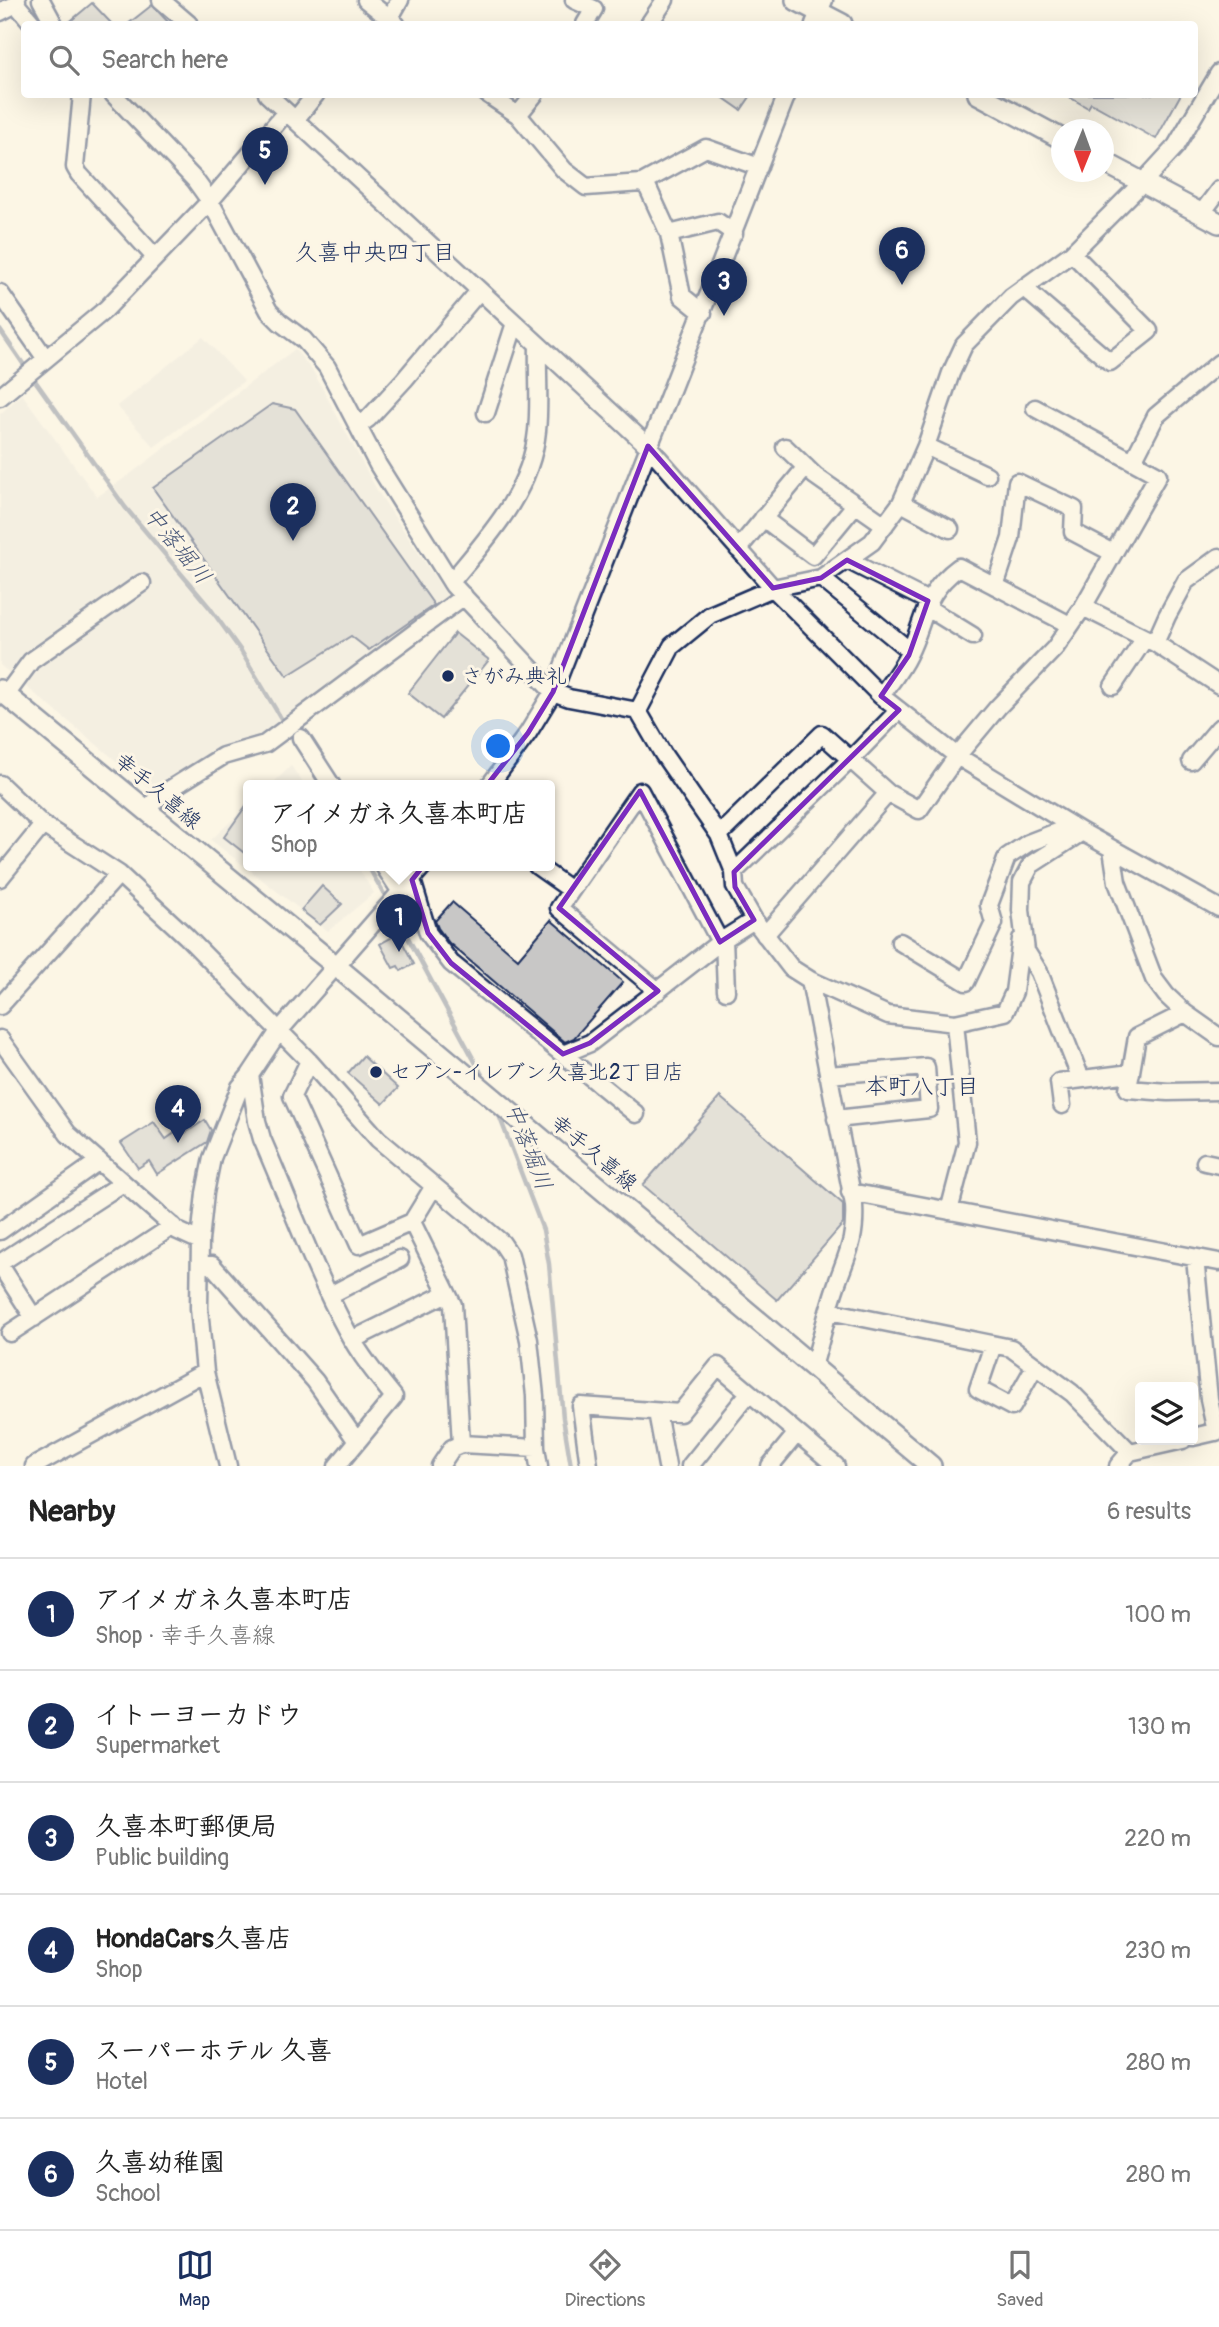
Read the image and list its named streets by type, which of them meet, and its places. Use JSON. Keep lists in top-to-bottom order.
{
  "streets": {
    "main road": ["幸手久喜線"]
  },
  "districts": ["久喜中央四丁目", "本町八丁目"],
  "water": ["中落堀川"],
  "places": ["さがみ典礼", "セブン-イレブン久喜北2丁目店"],
  "north": "bottom",
  "page": {
    "search": "Search here",
    "pins": [
      "5",
      "6",
      "3",
      "2",
      "1",
      "4"
    ],
    "popup": ["アイメガネ久喜本町店", "Shop"],
    "heading": ["Nearby", "6 results"],
    "list": [
      {
        "mark": "1",
        "name": "アイメガネ久喜本町店",
        "note": "Shop · 幸手久喜線",
        "value": "100 m"
      },
      {
        "mark": "2",
        "name": "イトーヨーカドウ",
        "note": "Supermarket",
        "value": "130 m"
      },
      {
        "mark": "3",
        "name": "久喜本町郵便局",
        "note": "Public building",
        "value": "220 m"
      },
      {
        "mark": "4",
        "name": "HondaCars久喜店",
        "note": "Shop",
        "value": "230 m"
      },
      {
        "mark": "5",
        "name": "スーパーホテル 久喜",
        "note": "Hotel",
        "value": "280 m"
      },
      {
        "mark": "6",
        "name": "久喜幼稚園",
        "note": "School",
        "value": "280 m"
      }
    ],
    "nav": ["Map", "Directions", "Saved"]
  }
}
